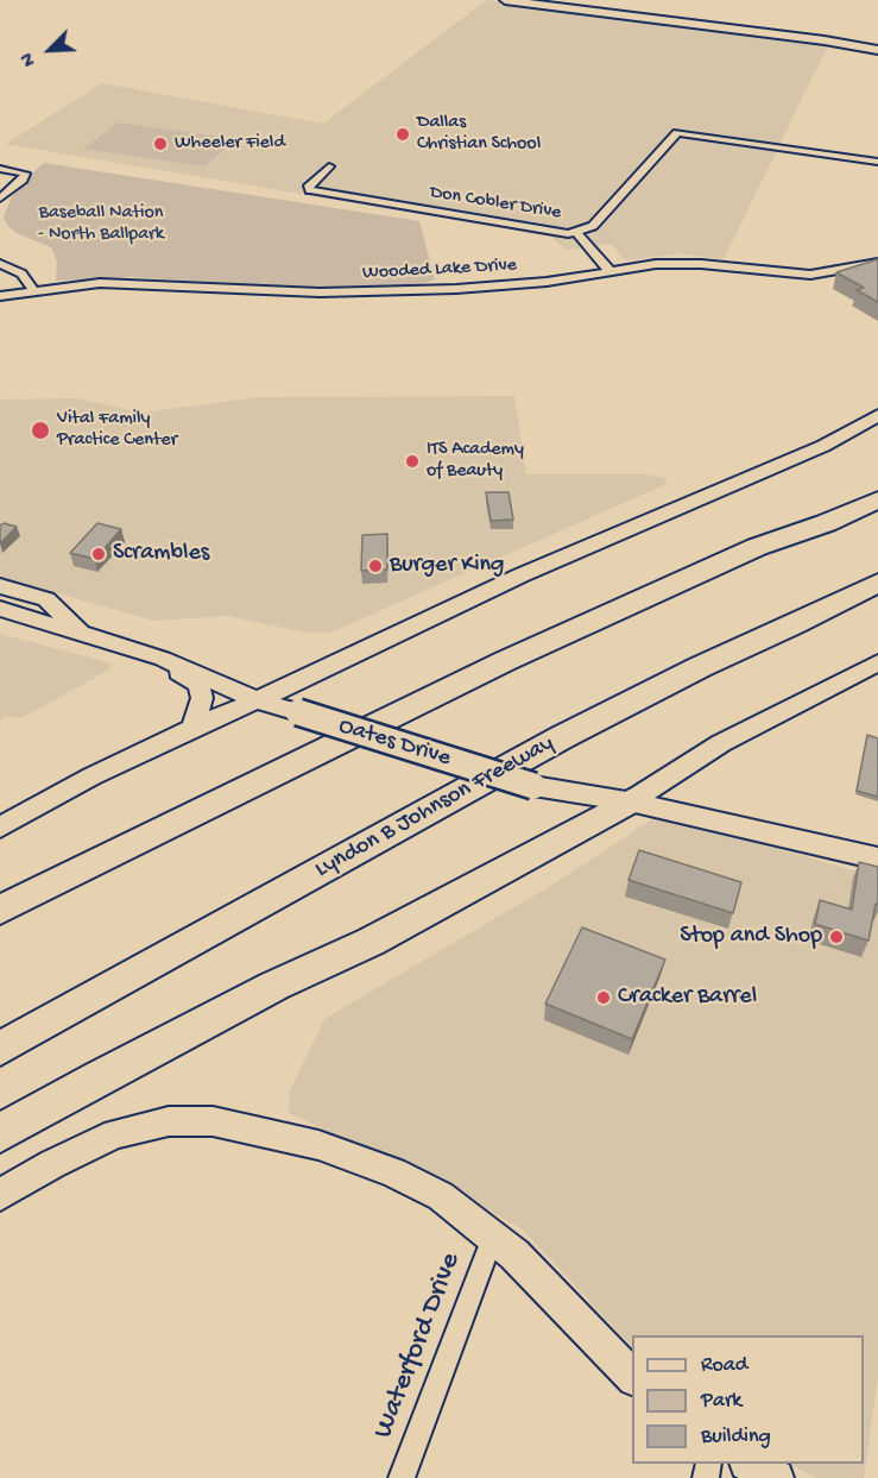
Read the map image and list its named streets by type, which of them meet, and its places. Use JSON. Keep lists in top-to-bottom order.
{
  "streets": {
    "highway": ["Lyndon B Johnson Freeway"],
    "main road": ["Oates Drive"],
    "street": ["Don Cobler Drive", "Wooded Lake Drive", "Waterford Drive"]
  },
  "parks": ["Baseball Nation - North Ballpark"],
  "places": [
    "Dallas Christian School",
    "Wheeler Field",
    "Vital Family Practice Center",
    "ITS Academy of Beauty",
    "Scrambles",
    "Burger King",
    "Stop and Shop",
    "Cracker Barrel"
  ],
  "legend": ["Road", "Park", "Building"],
  "north": "bottom left"
}
